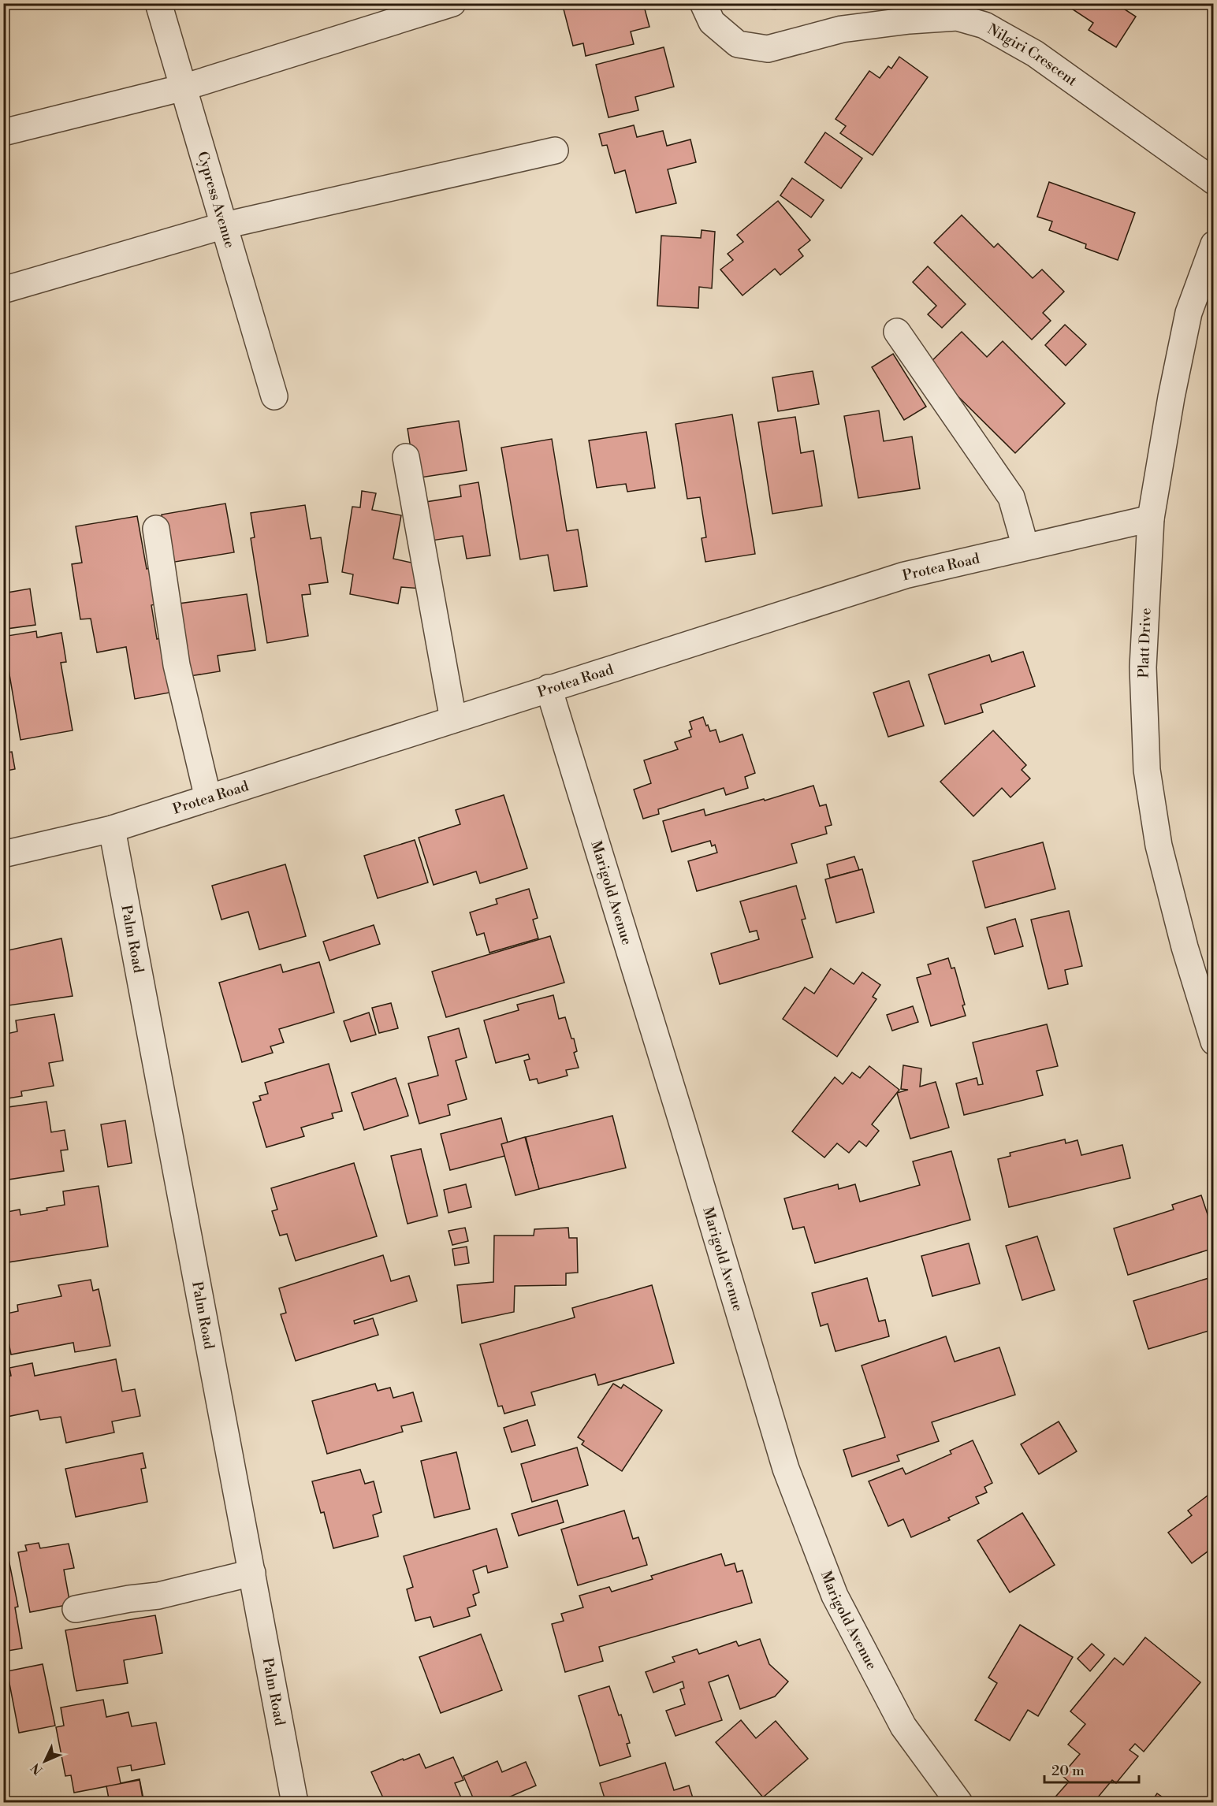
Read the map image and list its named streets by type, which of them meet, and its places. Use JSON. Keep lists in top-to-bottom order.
{
  "streets": {
    "street": [
      "Nilgiri Crescent",
      "Cypress Avenue",
      "Protea Road",
      "Platt Drive",
      "Marigold Avenue",
      "Palm Road"
    ]
  },
  "crossings": [
    ["Protea Road", "Platt Drive"],
    ["Protea Road", "Marigold Avenue"],
    ["Protea Road", "Palm Road"]
  ],
  "scale_bar": "20 m",
  "north": "bottom left"
}
